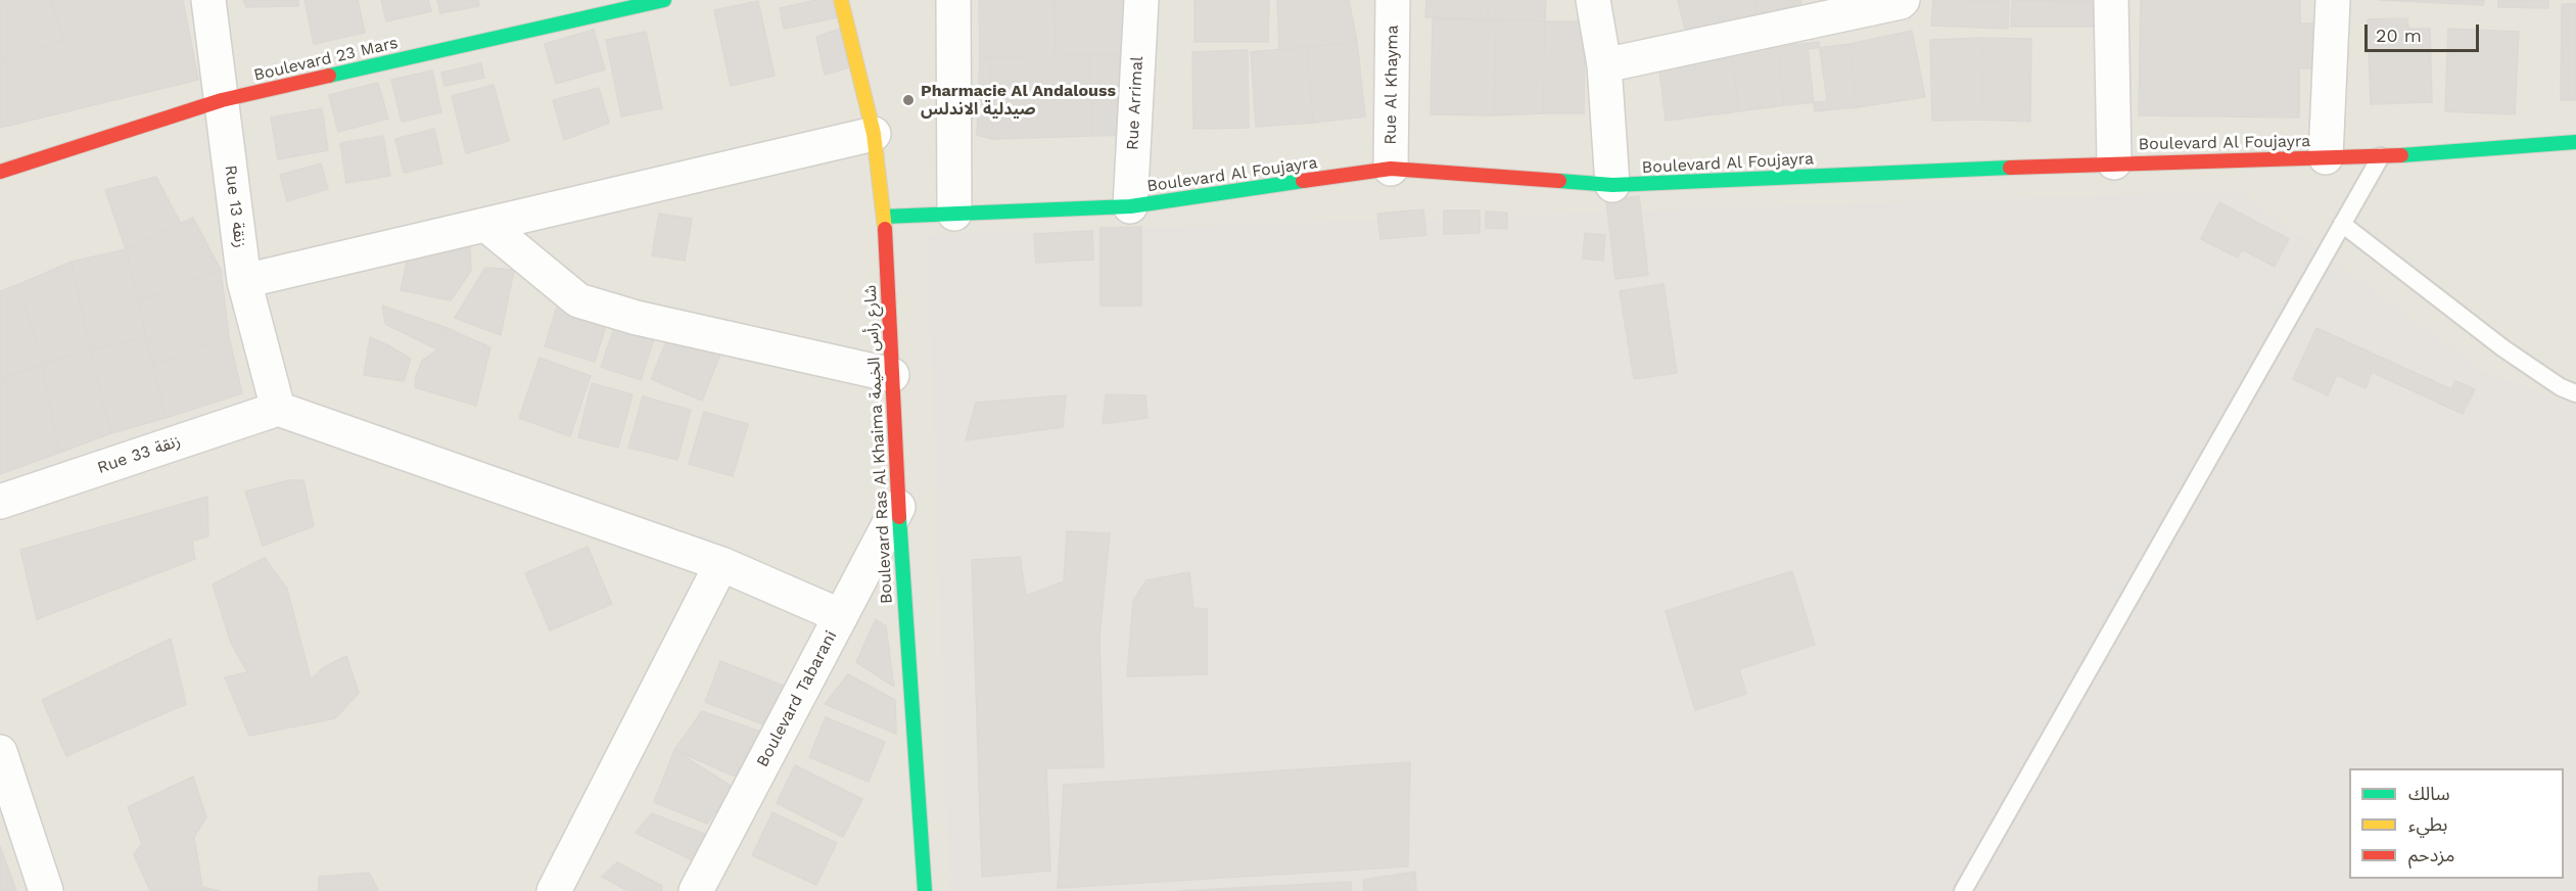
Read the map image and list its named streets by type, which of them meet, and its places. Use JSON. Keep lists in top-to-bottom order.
{
  "streets": {
    "street": [
      "Boulevard 23 Mars",
      "Rue Al Khayma",
      "Rue Arrimal",
      "Boulevard Al Foujayra",
      "Rue 13 زنقة",
      "Boulevard Ras Al Khaima شارع رأس الخيمة",
      "Rue 33 زنقة",
      "Boulevard Tabarani"
    ]
  },
  "crossings": [
    ["Boulevard 23 Mars", "Rue 13 زنقة"],
    ["Rue Al Khayma", "Boulevard Al Foujayra"],
    ["Rue Arrimal", "Boulevard Al Foujayra"],
    ["Boulevard Al Foujayra", "Boulevard Ras Al Khaima شارع رأس الخيمة"],
    ["Rue 13 زنقة", "Rue 33 زنقة"],
    ["Boulevard Ras Al Khaima شارع رأس الخيمة", "Boulevard Tabarani"]
  ],
  "places": ["Pharmacie Al Andalouss صيدلية الاندلس"],
  "legend": ["سالك", "بطيء", "مزدحم"],
  "scale_bar": "20 m"
}
